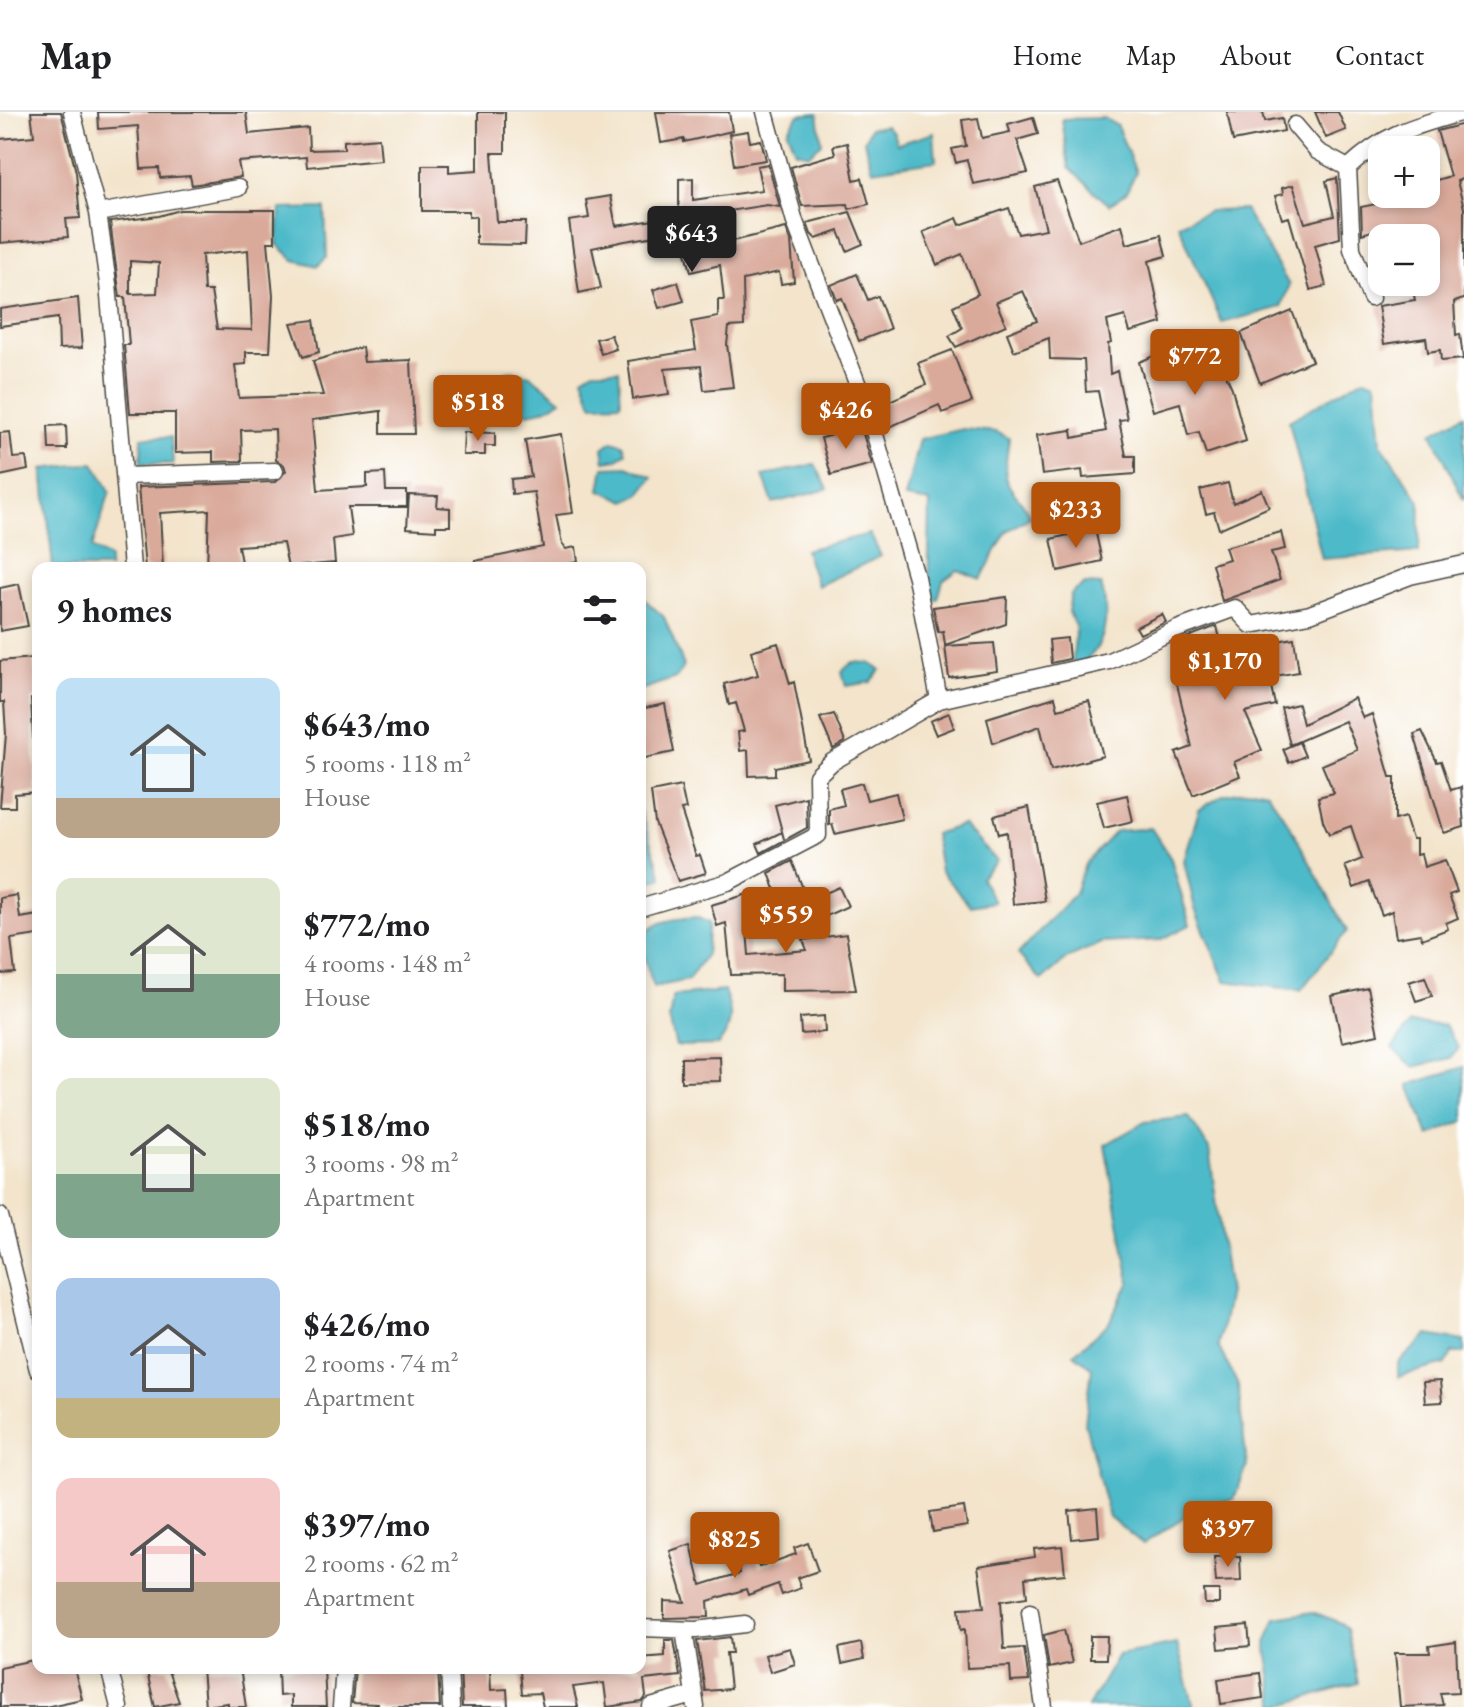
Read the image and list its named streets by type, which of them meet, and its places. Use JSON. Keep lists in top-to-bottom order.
{
  "page": {
    "header": "Map",
    "nav": [
      "Home",
      "Map",
      "About",
      "Contact"
    ],
    "map_buttons": ["+", "−"],
    "price": [
      "$643",
      "$772",
      "$518",
      "$426",
      "$233",
      "$1,170",
      "$559",
      "$397",
      "$825"
    ],
    "heading": "9 homes",
    "list": [
      {
        "name": "$643/mo",
        "note": "5 rooms · 118 m² · House"
      },
      {
        "name": "$772/mo",
        "note": "4 rooms · 148 m² · House"
      },
      {
        "name": "$518/mo",
        "note": "3 rooms · 98 m² · Apartment"
      },
      {
        "name": "$426/mo",
        "note": "2 rooms · 74 m² · Apartment"
      },
      {
        "name": "$397/mo",
        "note": "2 rooms · 62 m² · Apartment"
      }
    ]
  }
}
